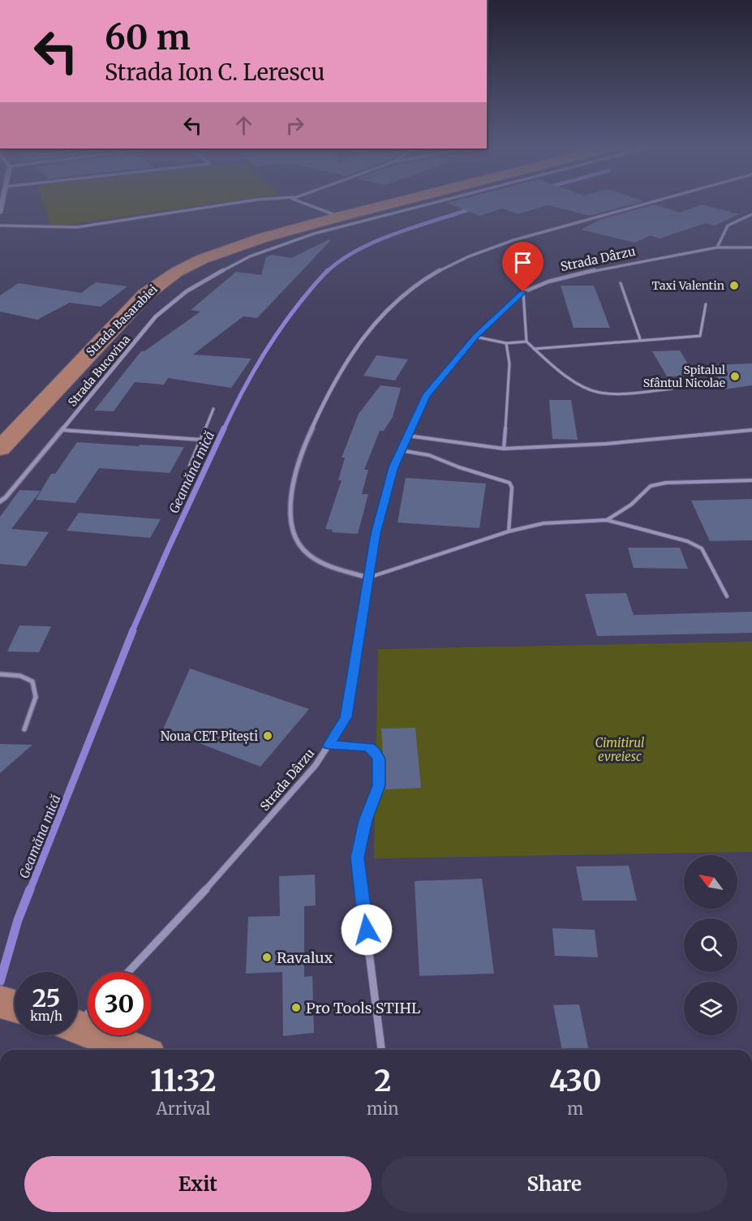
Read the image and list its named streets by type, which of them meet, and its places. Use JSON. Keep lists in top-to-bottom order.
{
  "streets": {
    "main road": ["Strada Basarabiei"],
    "street": ["Strada Dârzu", "Strada Bucovina"]
  },
  "water": ["Geamăna mică"],
  "parks": ["Cimitirul evreiesc"],
  "places": [
    "Taxi Valentin",
    "Spitalul Sfântul Nicolae",
    "Noua CET Pitești",
    "Ravalux",
    "Pro Tools STIHL"
  ],
  "north": "top left",
  "page": {
    "turn": ["60 m", "Strada Ion C. Lerescu"],
    "speed": "25 km/h",
    "limit": "30",
    "eta": [
      "11:32",
      "Arrival",
      "2",
      "min",
      "430",
      "m"
    ],
    "buttons": ["Exit", "Share"]
  }
}
